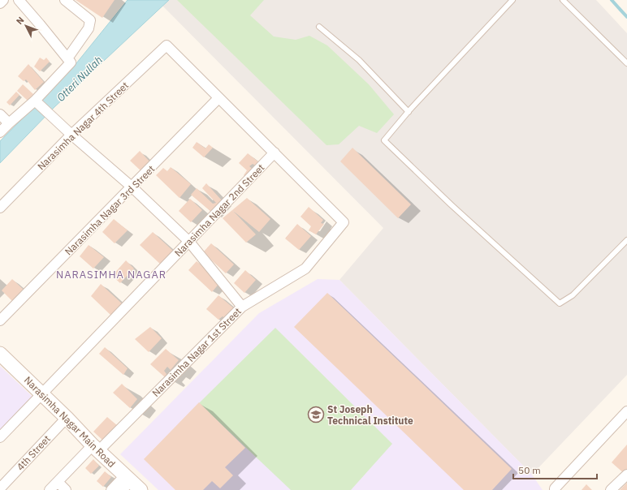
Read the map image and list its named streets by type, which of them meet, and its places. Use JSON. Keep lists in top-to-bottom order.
{
  "streets": {
    "street": [
      "Narasimha Nagar 4th Street",
      "Narasimha Nagar 3rd Street",
      "Narasimha Nagar 2nd Street",
      "Narasimha Nagar 1st Street",
      "Narasimha Nagar Main Road",
      "4th Street"
    ]
  },
  "crossings": [
    ["Narasimha Nagar 4th Street", "Narasimha Nagar 3rd Street"],
    ["Narasimha Nagar 2nd Street", "Narasimha Nagar 1st Street"],
    ["Narasimha Nagar 2nd Street", "Narasimha Nagar Main Road"],
    ["Narasimha Nagar 1st Street", "Narasimha Nagar Main Road"],
    ["Narasimha Nagar Main Road", "4th Street"]
  ],
  "districts": ["NARASIMHA NAGAR"],
  "water": ["Otteri Nullah"],
  "places": {
    "school or university": ["St Joseph Technical Institute"]
  },
  "scale_bar": "50 m",
  "north": "top left"
}
